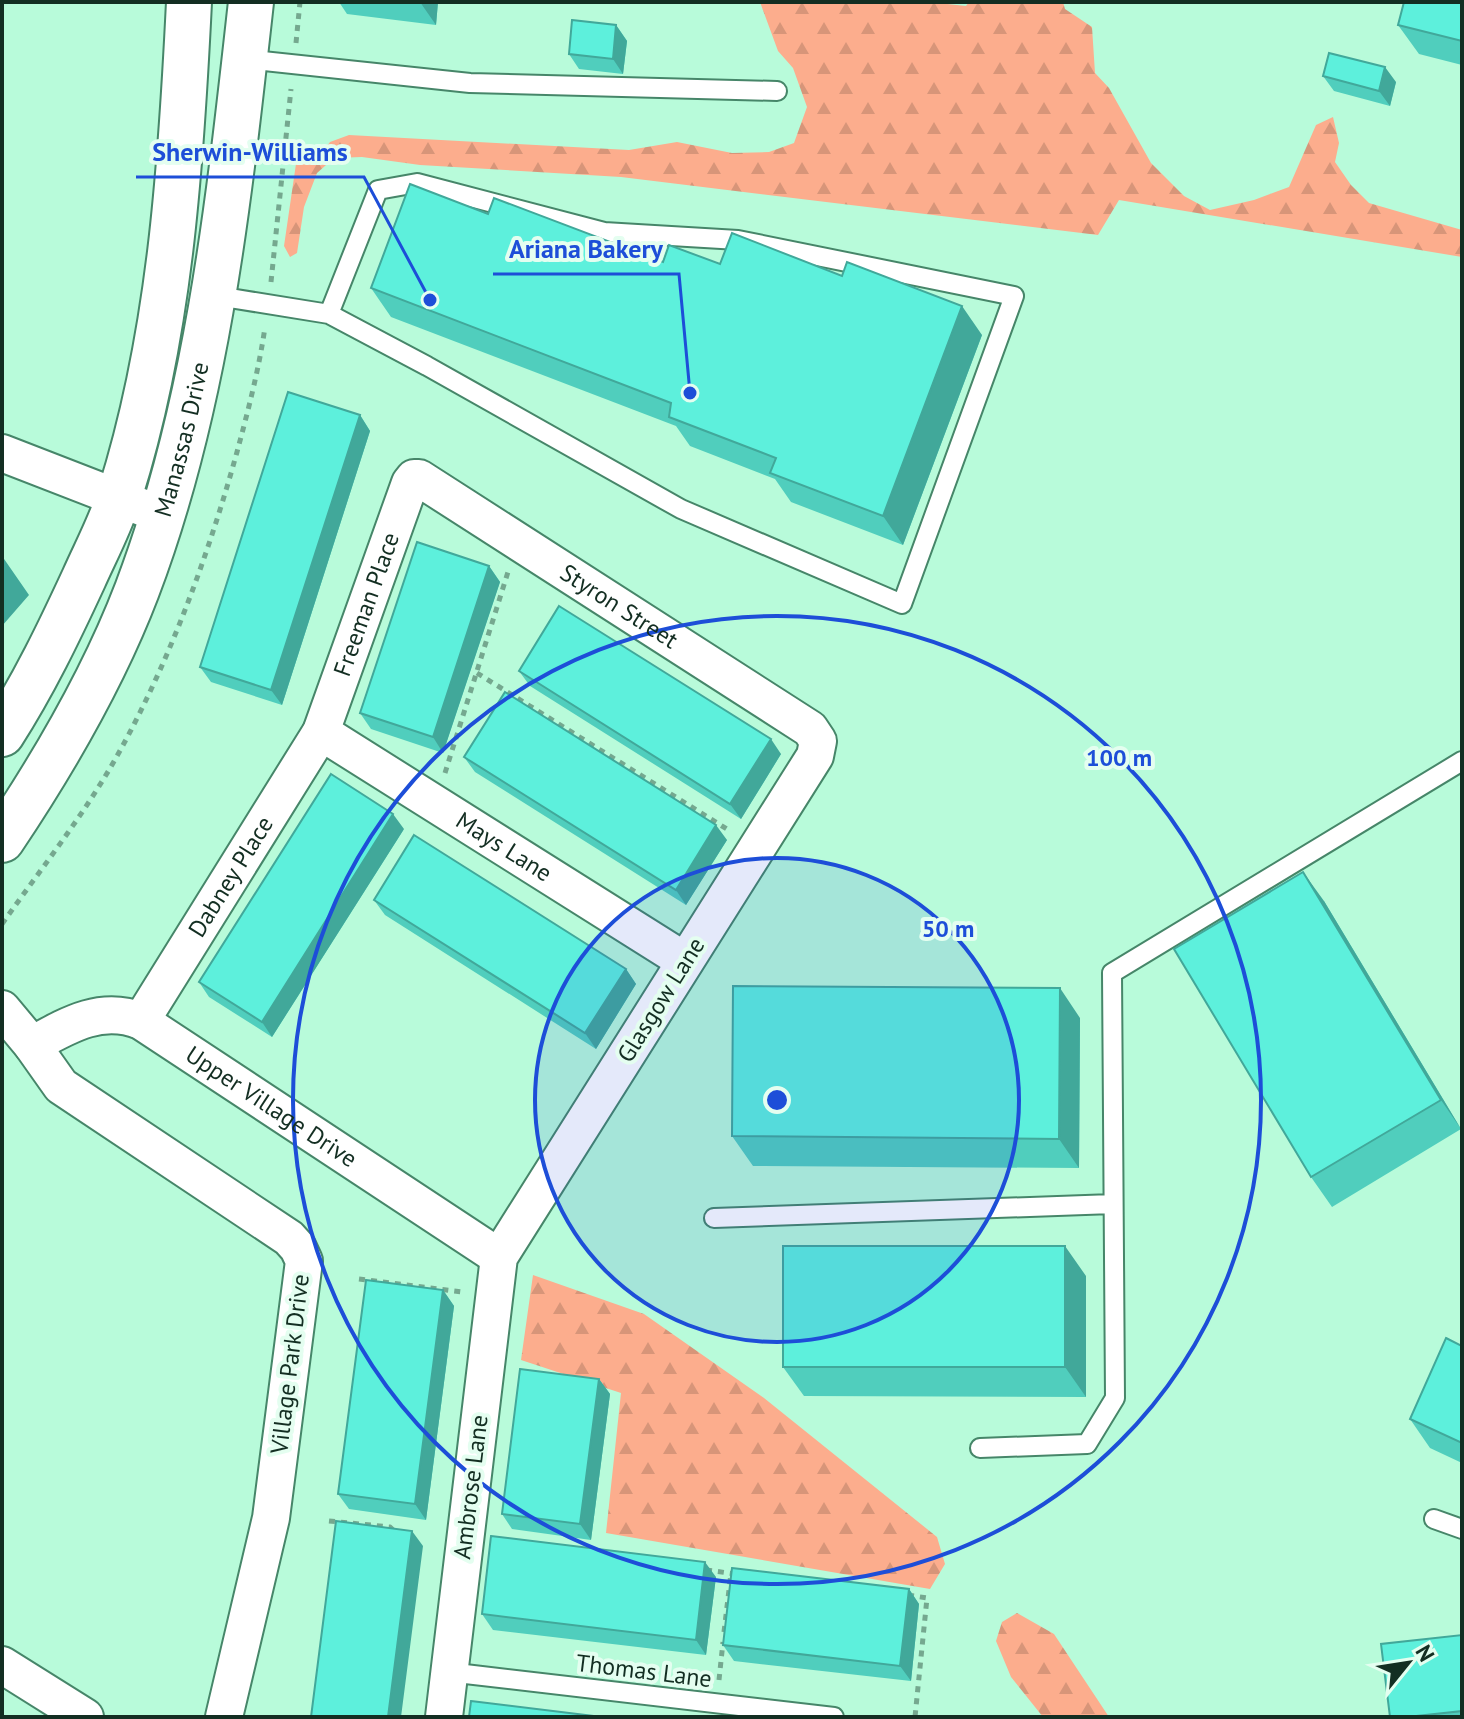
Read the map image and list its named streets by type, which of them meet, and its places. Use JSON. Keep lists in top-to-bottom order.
{
  "streets": {
    "main road": ["Manassas Drive"],
    "street": [
      "Freeman Place",
      "Styron Street",
      "Mays Lane",
      "Dabney Place",
      "Glasgow Lane",
      "Upper Village Drive",
      "Village Park Drive",
      "Ambrose Lane"
    ],
    "lane": ["Thomas Lane"]
  },
  "crossings": [
    ["Freeman Place", "Styron Street"],
    ["Freeman Place", "Mays Lane"],
    ["Freeman Place", "Dabney Place"],
    ["Styron Street", "Glasgow Lane"],
    ["Mays Lane", "Dabney Place"],
    ["Mays Lane", "Glasgow Lane"],
    ["Dabney Place", "Upper Village Drive"],
    ["Glasgow Lane", "Upper Village Drive"],
    ["Glasgow Lane", "Ambrose Lane"],
    ["Upper Village Drive", "Village Park Drive"],
    ["Upper Village Drive", "Ambrose Lane"],
    ["Ambrose Lane", "Thomas Lane"]
  ],
  "places": ["Sherwin-Williams", "Ariana Bakery"],
  "north": "top right",
  "rings": ["100 m", "50 m"]
}
